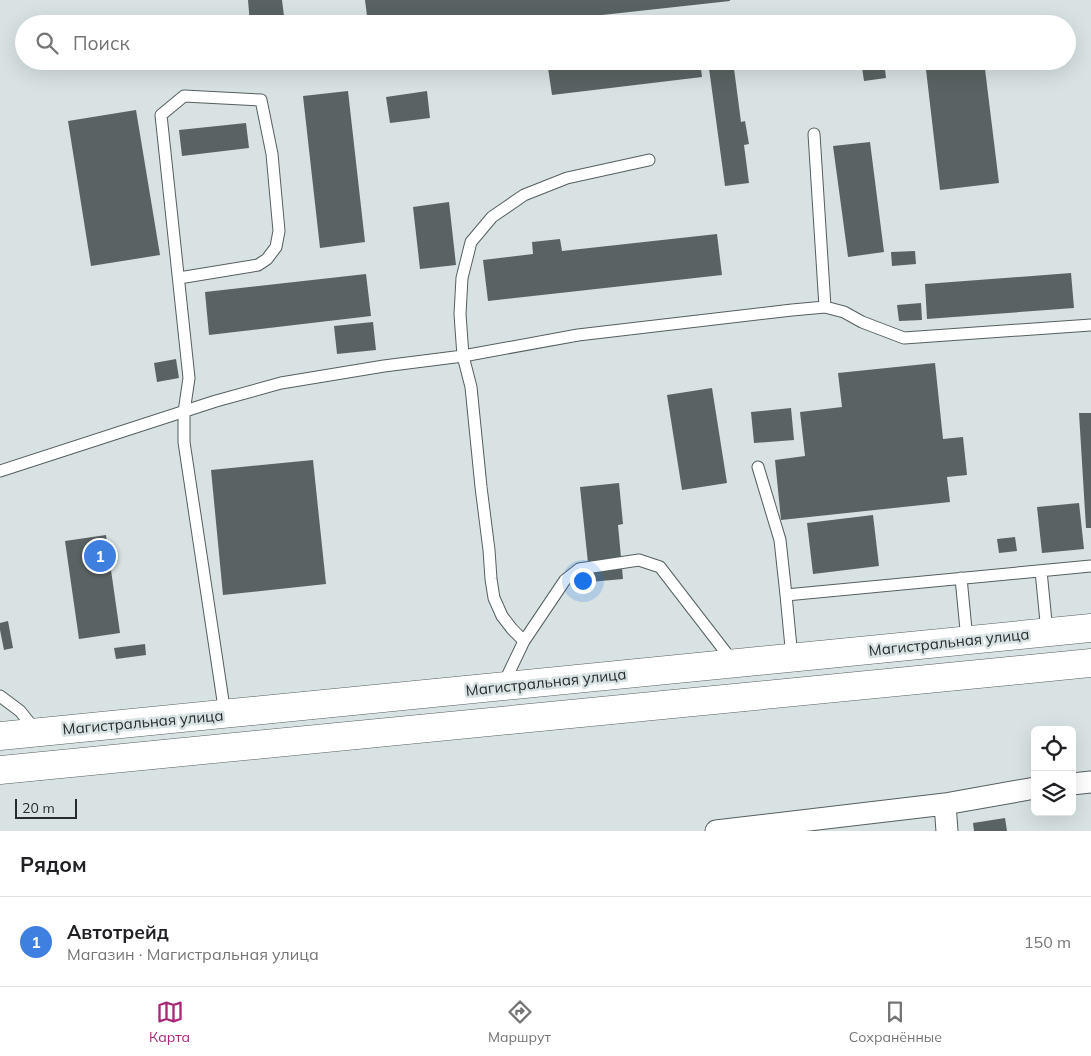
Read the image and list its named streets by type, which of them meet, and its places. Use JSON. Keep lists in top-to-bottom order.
{
  "streets": {
    "main road": ["Магистральная улица"]
  },
  "scale_bar": "20 m",
  "page": {
    "search": "Поиск",
    "pins": "1",
    "scale": "20 m",
    "heading": "Рядом",
    "list": [
      {
        "mark": "1",
        "name": "Автотрейд",
        "note": "Магазин · Магистральная улица",
        "value": "150 m"
      }
    ],
    "nav": ["Карта", "Маршрут", "Сохранённые"]
  }
}
